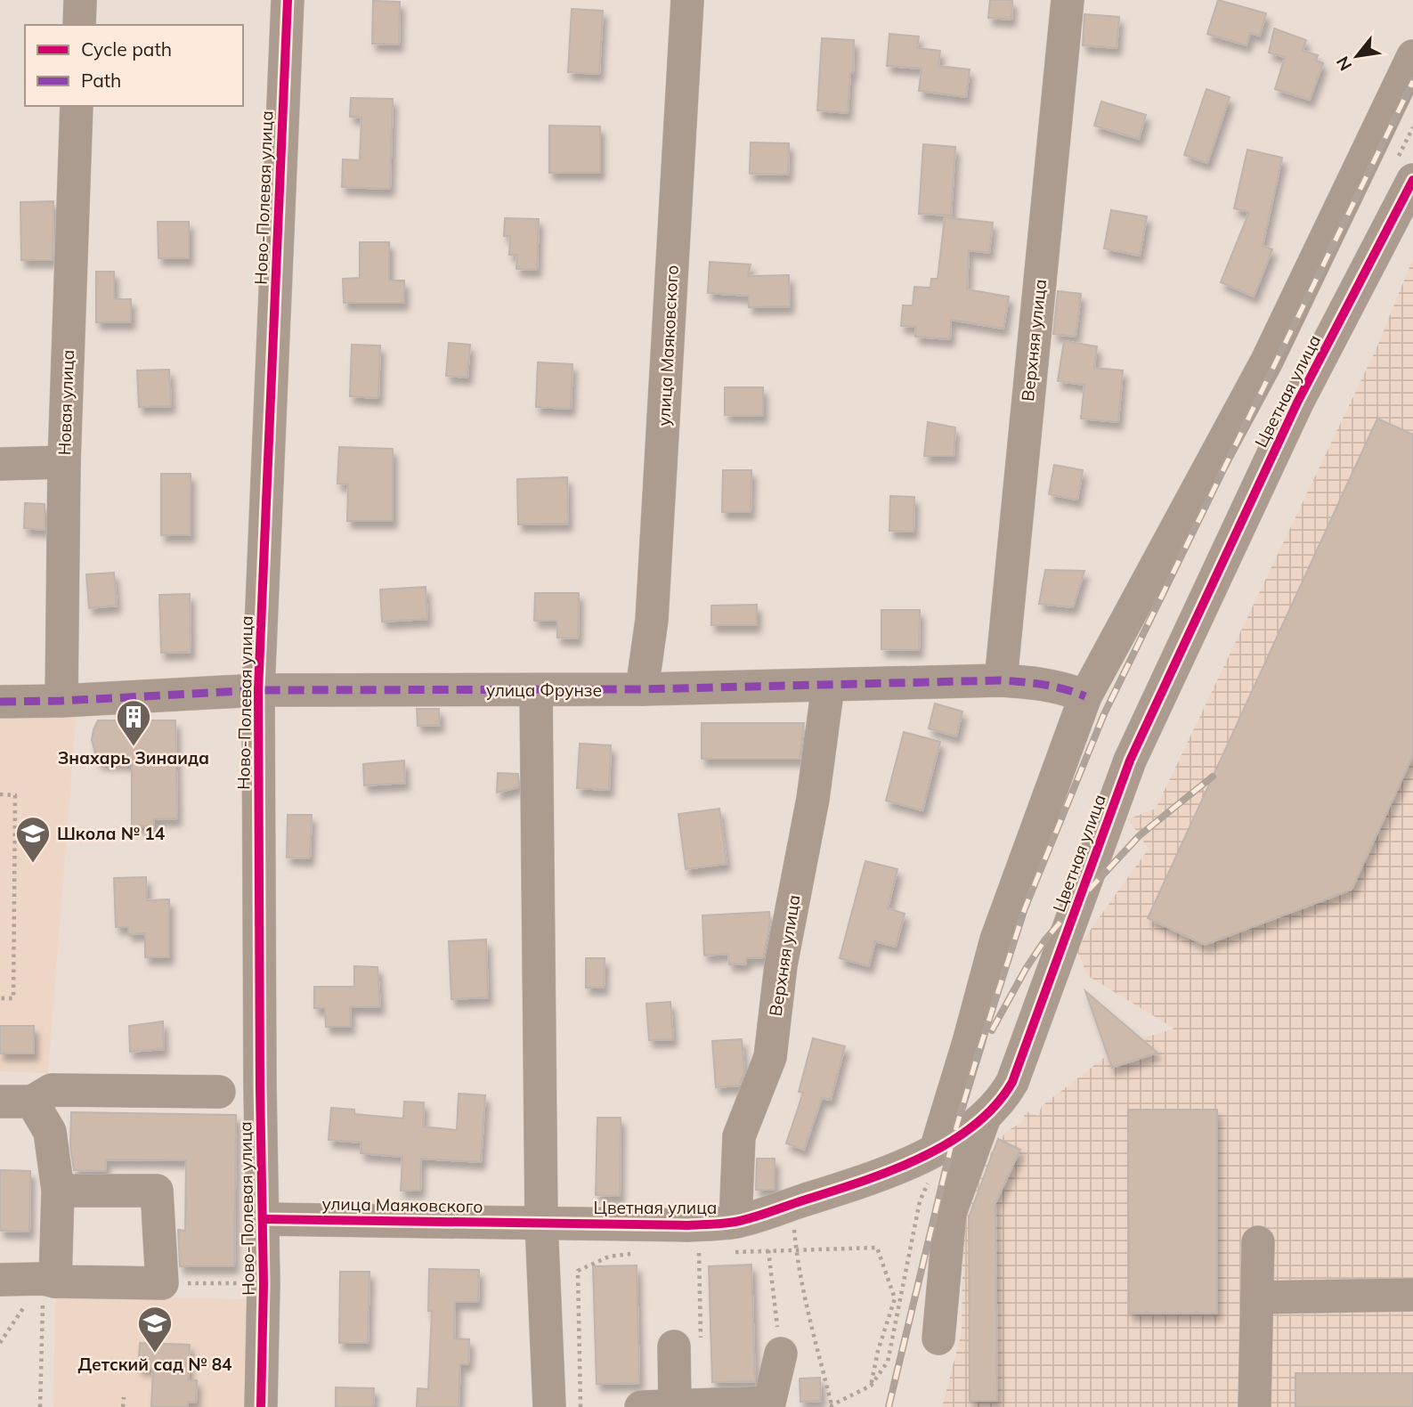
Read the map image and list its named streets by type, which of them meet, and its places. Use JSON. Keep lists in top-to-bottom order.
{
  "streets": {
    "street": [
      "Ново-Полевая улица",
      "Верхняя улица",
      "улица Маяковского",
      "Цветная улица",
      "Новая улица",
      "улица Фрунзе"
    ]
  },
  "crossings": [
    ["Ново-Полевая улица", "улица Маяковского"],
    ["Ново-Полевая улица", "улица Фрунзе"],
    ["Верхняя улица", "Цветная улица"],
    ["Верхняя улица", "улица Фрунзе"],
    ["улица Маяковского", "Цветная улица"],
    ["улица Маяковского", "улица Фрунзе"],
    ["Новая улица", "улица Фрунзе"]
  ],
  "places": {
    "building": ["Знахарь Зинаида"],
    "school or university": ["Школа № 14", "Детский сад № 84"]
  },
  "legend": ["Cycle path", "Path"],
  "north": "bottom left"
}
